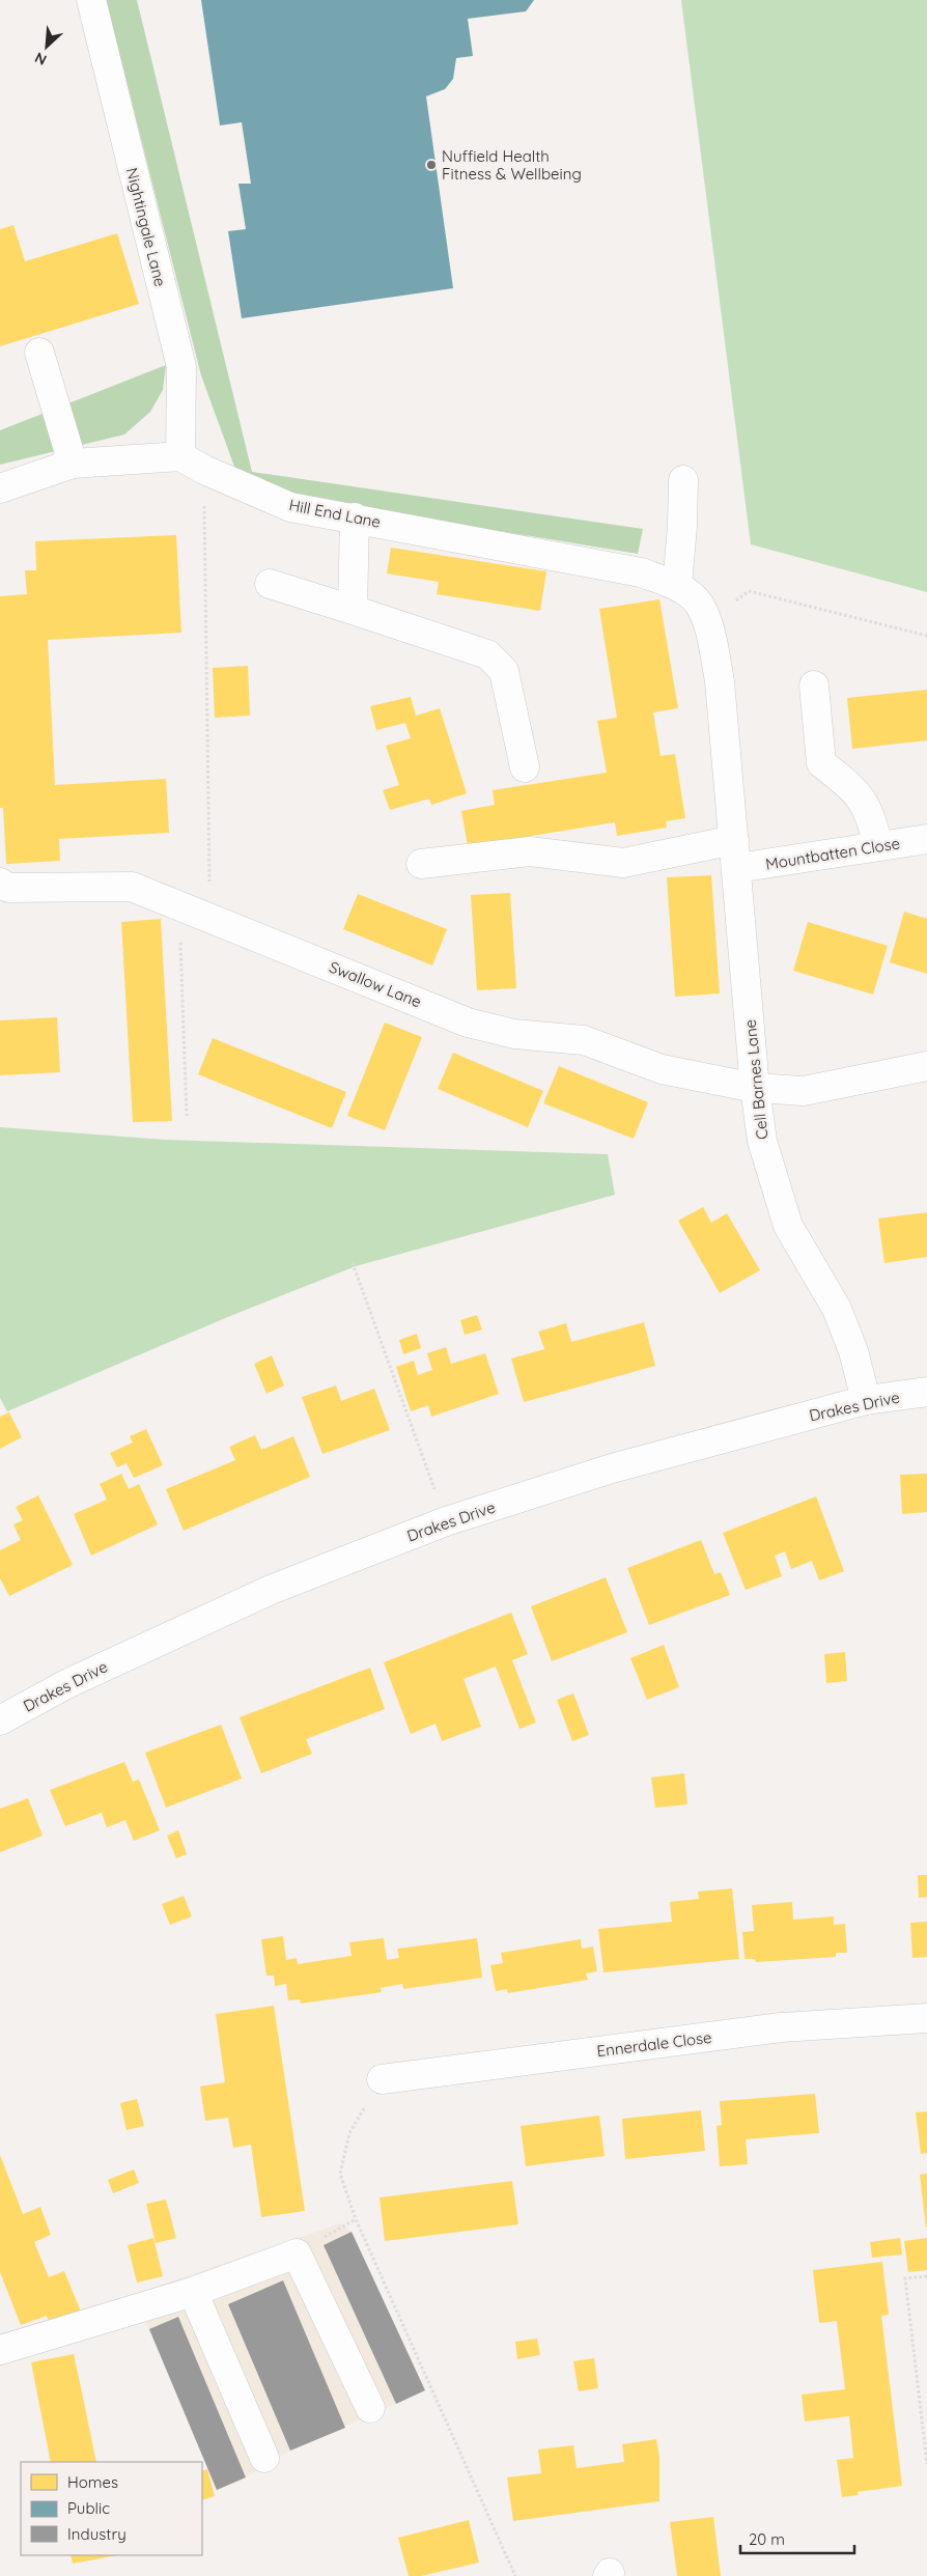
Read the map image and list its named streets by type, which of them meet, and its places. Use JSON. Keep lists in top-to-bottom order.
{
  "streets": {
    "street": [
      "Nightingale Lane",
      "Hill End Lane",
      "Mountbatten Close",
      "Swallow Lane",
      "Cell Barnes Lane",
      "Drakes Drive",
      "Ennerdale Close"
    ]
  },
  "crossings": [
    ["Nightingale Lane", "Hill End Lane"],
    ["Hill End Lane", "Cell Barnes Lane"],
    ["Mountbatten Close", "Cell Barnes Lane"],
    ["Swallow Lane", "Cell Barnes Lane"],
    ["Cell Barnes Lane", "Drakes Drive"]
  ],
  "places": ["Nuffield Health Fitness & Wellbeing"],
  "legend": ["Homes", "Public", "Industry"],
  "scale_bar": "20 m",
  "north": "bottom left"
}
